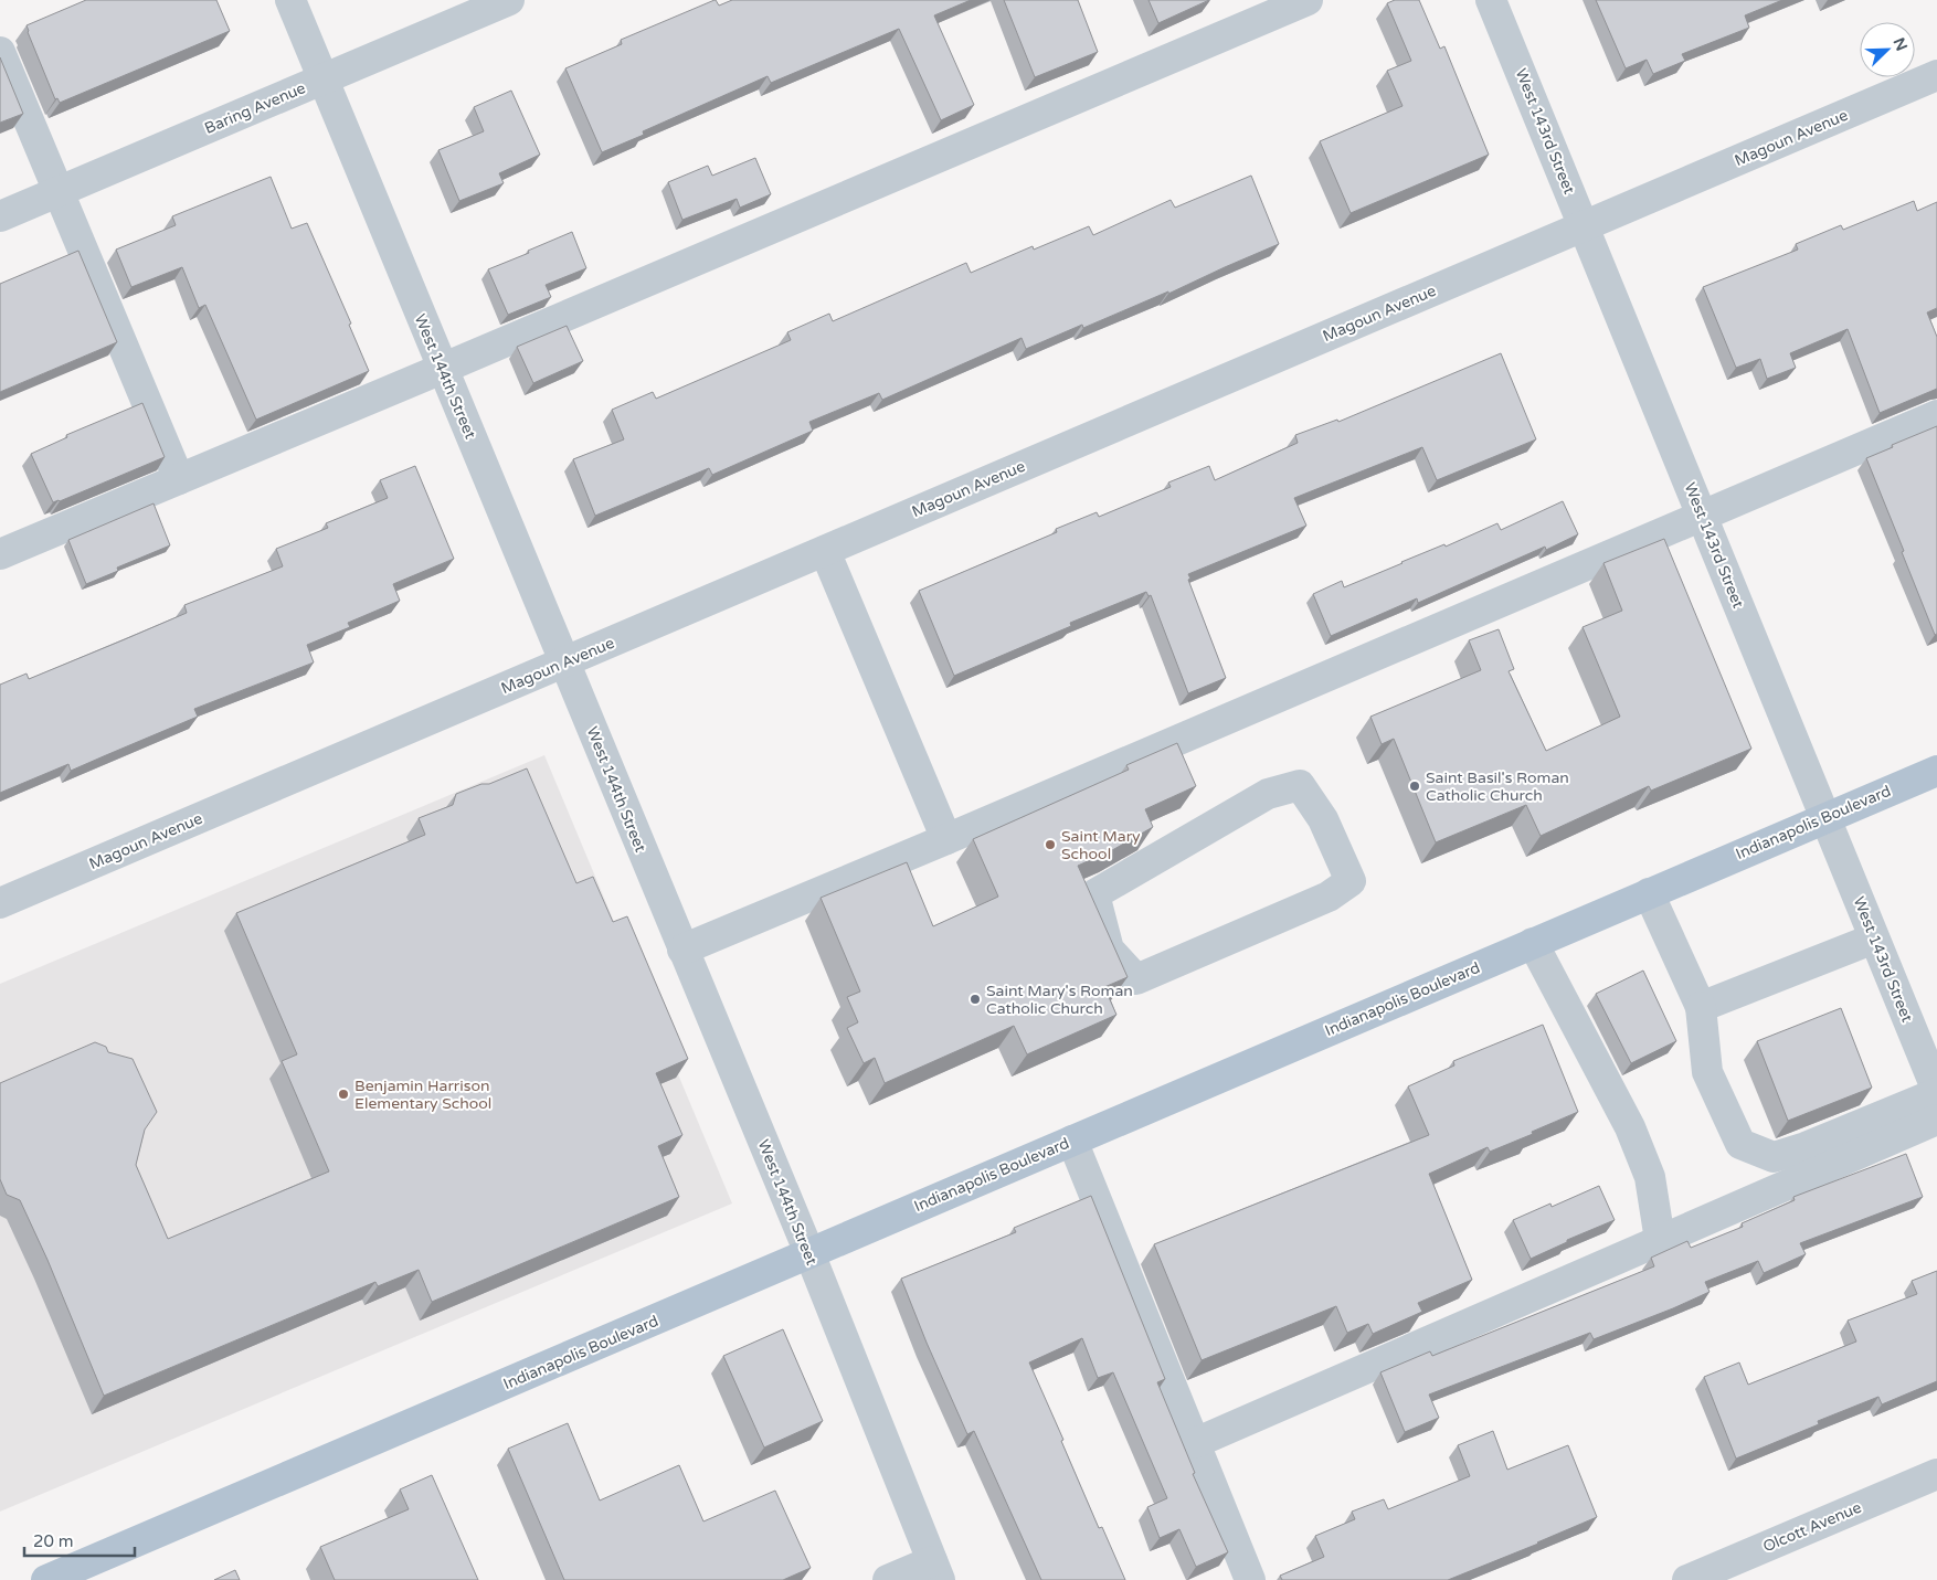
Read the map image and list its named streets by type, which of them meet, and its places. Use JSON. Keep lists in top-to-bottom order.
{
  "streets": {
    "main road": ["Indianapolis Boulevard"],
    "street": [
      "Baring Avenue",
      "West 143rd Street",
      "Magoun Avenue",
      "West 144th Street",
      "Olcott Avenue"
    ]
  },
  "crossings": [
    ["Baring Avenue", "West 144th Street"],
    ["West 143rd Street", "Magoun Avenue"],
    ["West 143rd Street", "Indianapolis Boulevard"],
    ["Magoun Avenue", "West 144th Street"],
    ["West 144th Street", "Indianapolis Boulevard"]
  ],
  "places": [
    "Saint Basil's Roman Catholic Church",
    "Saint Mary School",
    "Saint Mary's Roman Catholic Church",
    "Benjamin Harrison Elementary School"
  ],
  "scale_bar": "20 m",
  "north": "top right"
}
